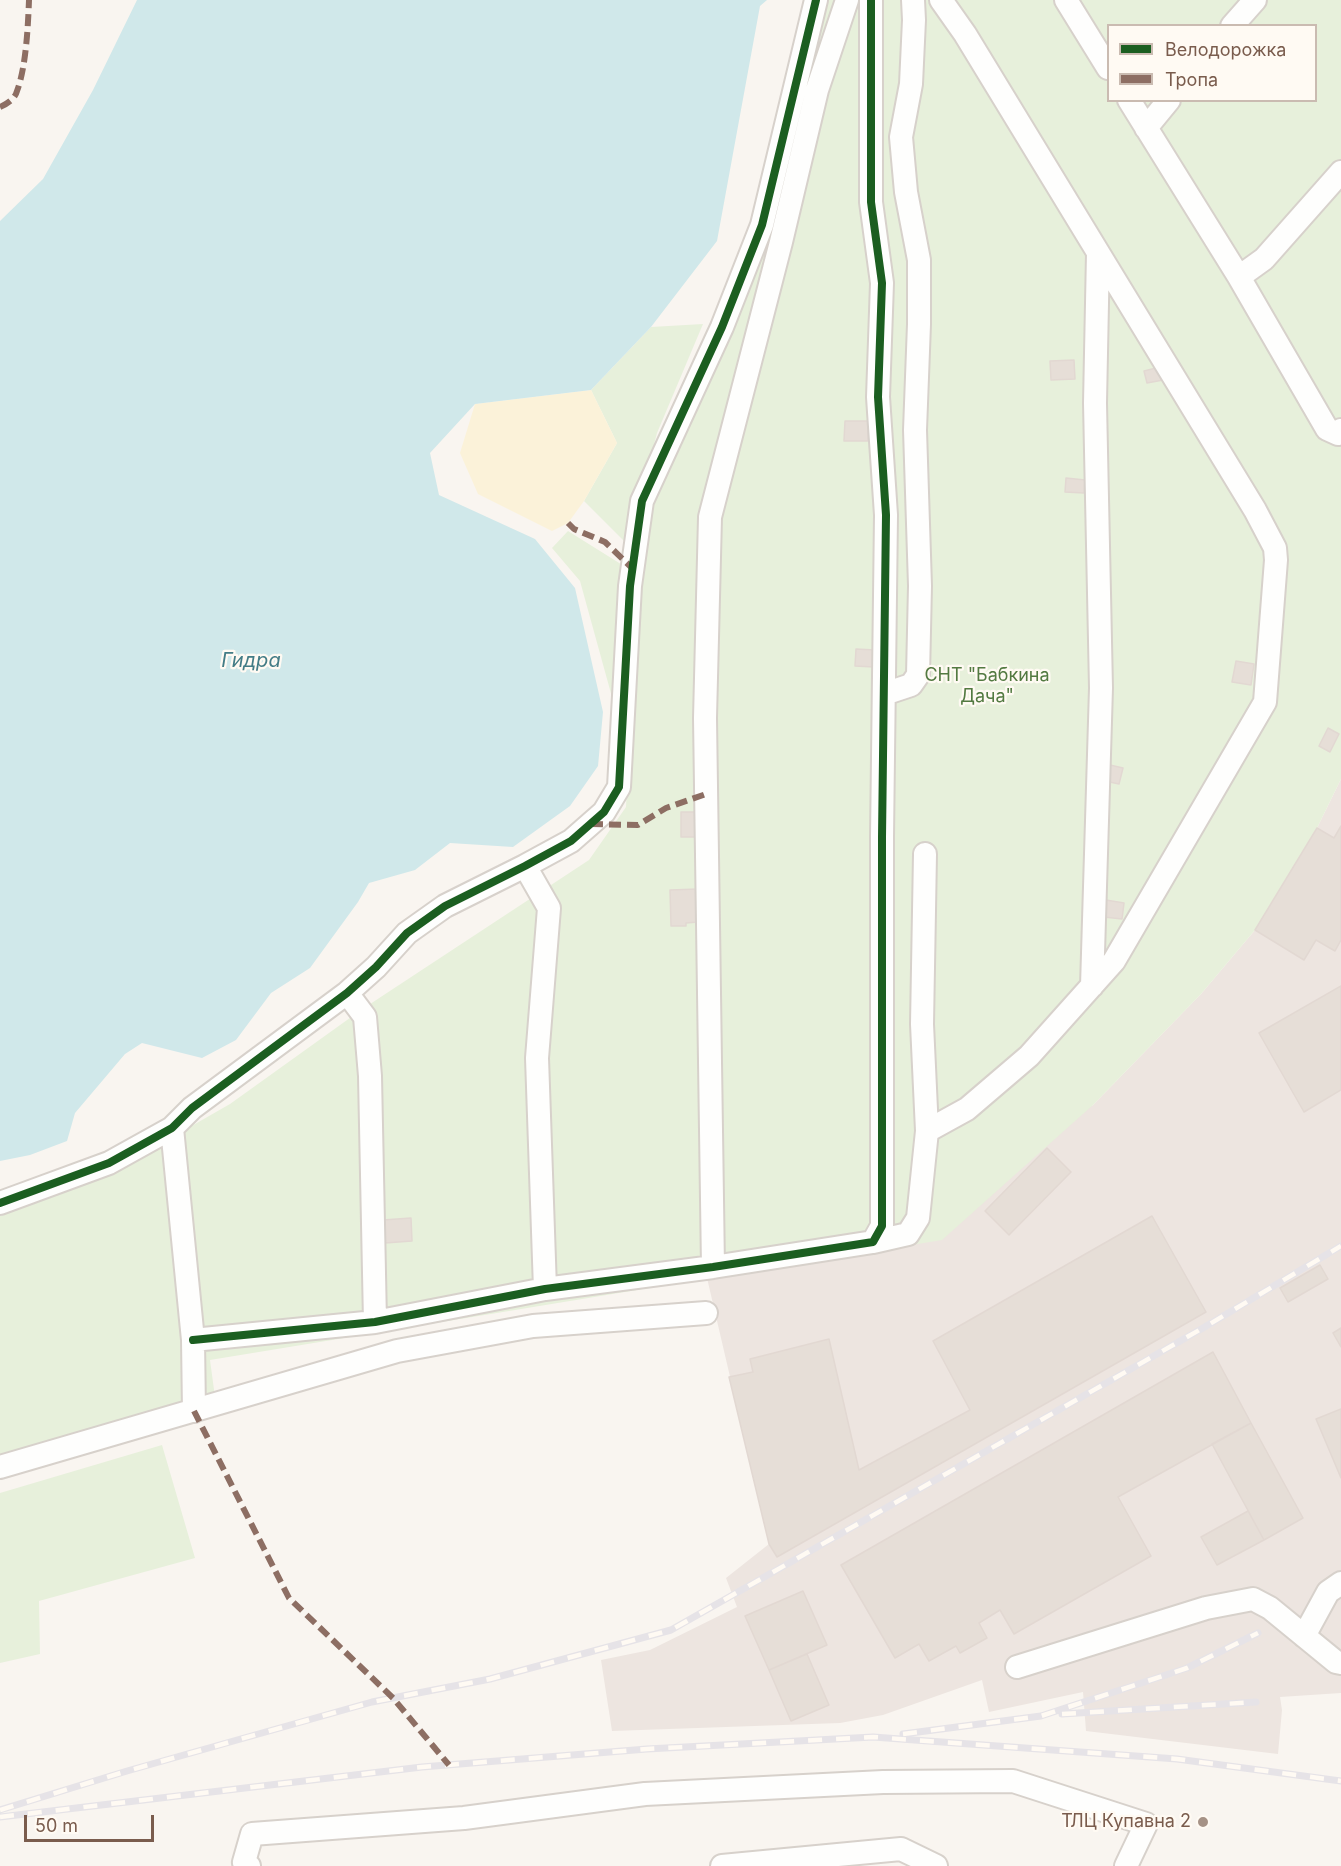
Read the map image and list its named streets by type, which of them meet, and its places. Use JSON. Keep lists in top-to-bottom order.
{
  "water": ["Гидра"],
  "parks": ["СНТ \"Бабкина Дача\""],
  "places": ["ТЛЦ Купавна 2"],
  "legend": ["Велодорожка", "Тропа"],
  "scale_bar": "50 m"
}
